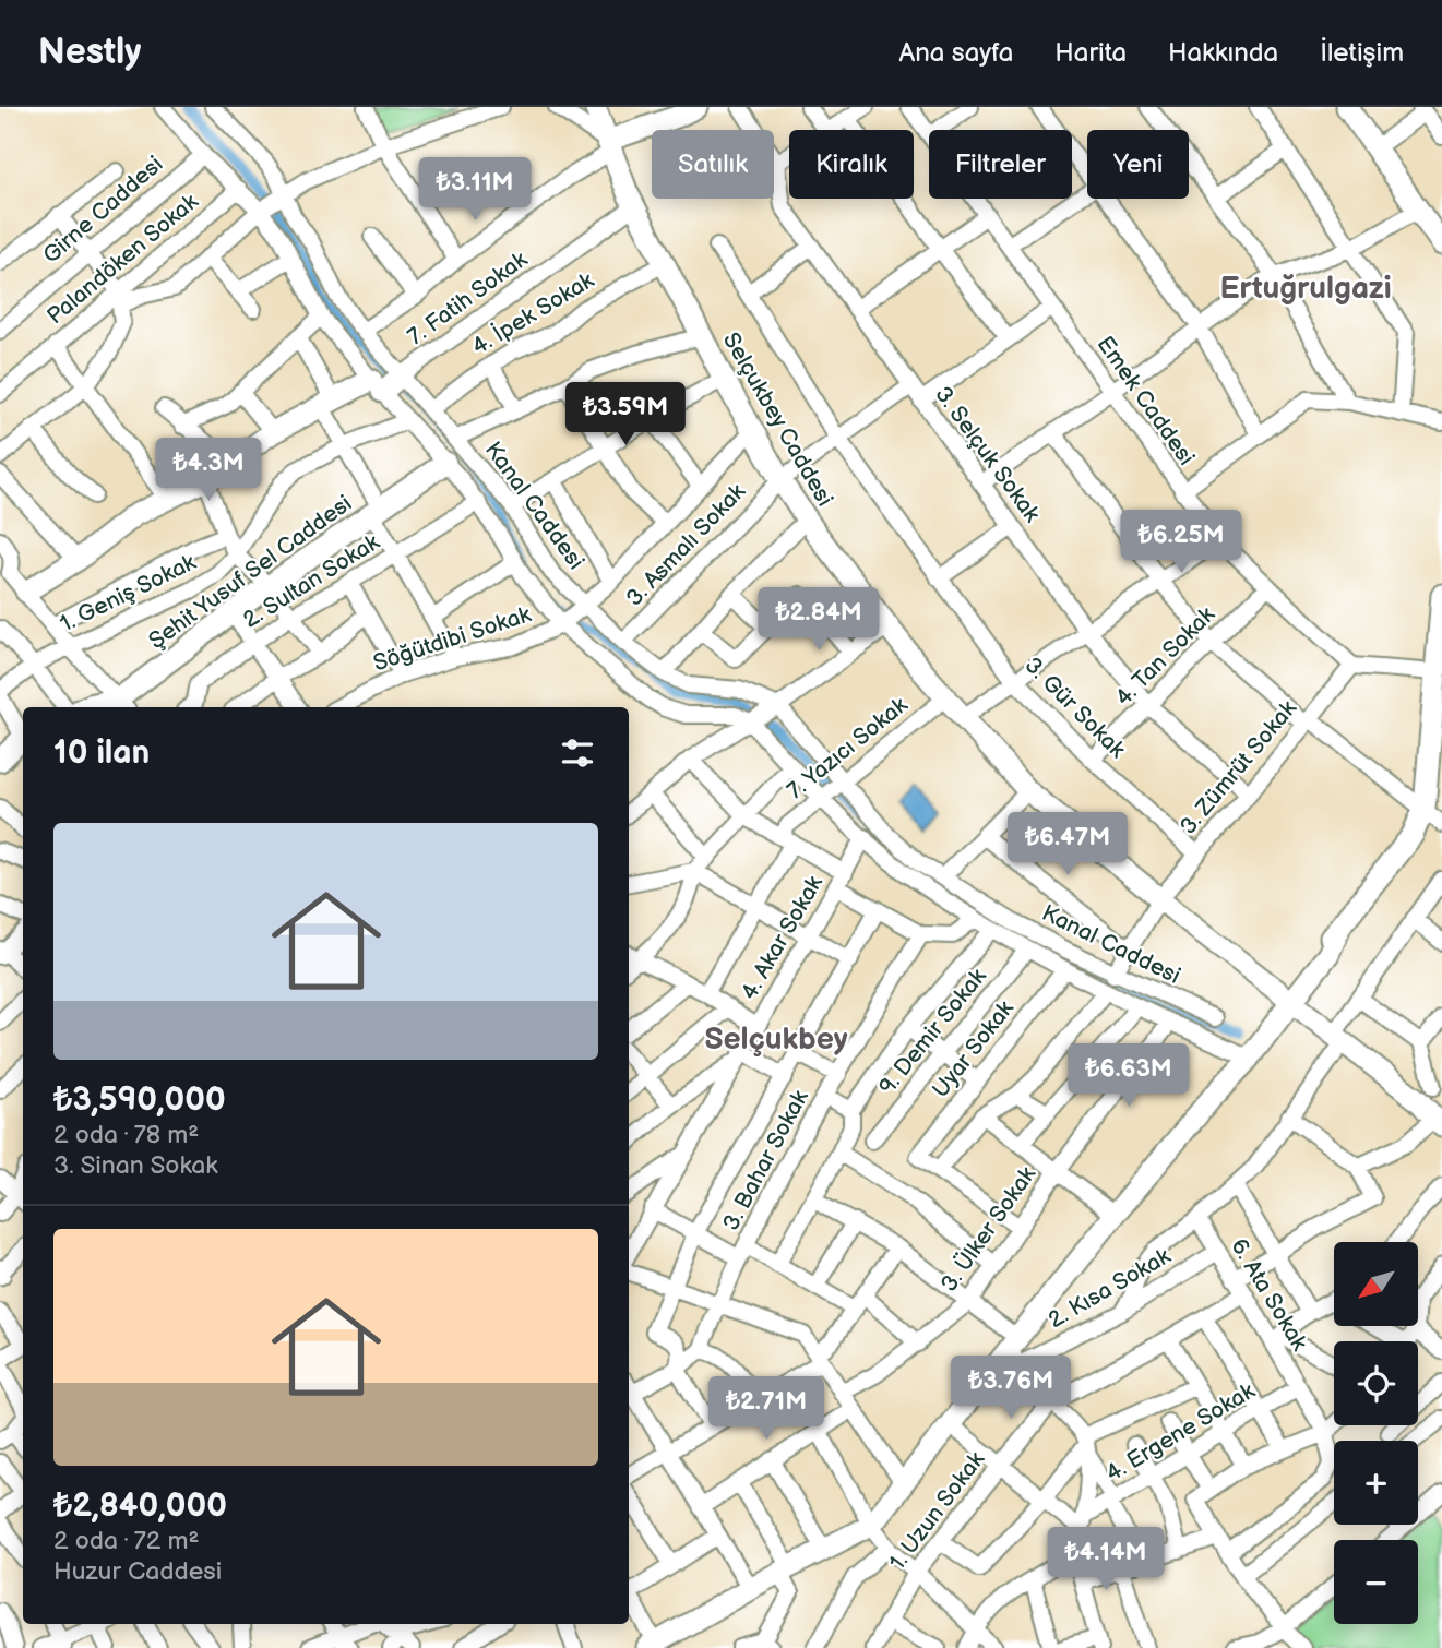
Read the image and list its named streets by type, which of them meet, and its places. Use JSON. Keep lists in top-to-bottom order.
{
  "streets": {
    "main road": ["Selçukbey Caddesi", "Şehit Yusuf Sel Caddesi"],
    "street": [
      "Girne Caddesi",
      "Palandöken Sokak",
      "7. Fatih Sokak",
      "4. İpek Sokak",
      "Emek Caddesi",
      "3. Selçuk Sokak",
      "Kanal Caddesi",
      "3. Asmalı Sokak",
      "2. Sultan Sokak",
      "1. Geniş Sokak",
      "Söğütdibi Sokak",
      "4. Tan Sokak",
      "3. Gür Sokak",
      "7. Yazıcı Sokak",
      "3. Zümrüt Sokak",
      "4. Akar Sokak",
      "9. Demir Sokak",
      "Uyar Sokak",
      "3. Bahar Sokak",
      "3. Ülker Sokak",
      "2. Kısa Sokak",
      "6. Ata Sokak",
      "4. Ergene Sokak",
      "1. Uzun Sokak"
    ]
  },
  "crossings": [
    ["Girne Caddesi", "Kanal Caddesi"],
    ["Palandöken Sokak", "Kanal Caddesi"],
    ["7. Fatih Sokak", "Selçukbey Caddesi"],
    ["7. Fatih Sokak", "Kanal Caddesi"],
    ["4. İpek Sokak", "Selçukbey Caddesi"],
    ["4. İpek Sokak", "Kanal Caddesi"],
    ["Emek Caddesi", "4. Tan Sokak"],
    ["Emek Caddesi", "3. Zümrüt Sokak"],
    ["Selçukbey Caddesi", "3. Asmalı Sokak"],
    ["Selçukbey Caddesi", "Söğütdibi Sokak"],
    ["Selçukbey Caddesi", "7. Yazıcı Sokak"],
    ["Selçukbey Caddesi", "3. Zümrüt Sokak"],
    ["3. Selçuk Sokak", "3. Asmalı Sokak"],
    ["3. Selçuk Sokak", "4. Tan Sokak"],
    ["3. Selçuk Sokak", "3. Zümrüt Sokak"],
    ["Kanal Caddesi", "3. Asmalı Sokak"],
    ["Kanal Caddesi", "Şehit Yusuf Sel Caddesi"],
    ["Kanal Caddesi", "2. Sultan Sokak"],
    ["Kanal Caddesi", "1. Geniş Sokak"],
    ["Kanal Caddesi", "Söğütdibi Sokak"],
    ["Kanal Caddesi", "7. Yazıcı Sokak"],
    ["Kanal Caddesi", "3. Zümrüt Sokak"],
    ["Kanal Caddesi", "4. Akar Sokak"],
    ["Kanal Caddesi", "9. Demir Sokak"],
    ["Kanal Caddesi", "Uyar Sokak"],
    ["Kanal Caddesi", "3. Ülker Sokak"],
    ["3. Asmalı Sokak", "3. Gür Sokak"],
    ["4. Tan Sokak", "3. Gür Sokak"],
    ["3. Gür Sokak", "3. Zümrüt Sokak"],
    ["2. Kısa Sokak", "6. Ata Sokak"],
    ["6. Ata Sokak", "4. Ergene Sokak"],
    ["6. Ata Sokak", "1. Uzun Sokak"]
  ],
  "districts": ["Ertuğrulgazi", "Selçukbey"],
  "north": "bottom left",
  "page": {
    "header": "Nestly",
    "nav": [
      "Ana sayfa",
      "Harita",
      "Hakkında",
      "İletişim"
    ],
    "chip": [
      "Satılık",
      "Kiralık",
      "Filtreler",
      "Yeni"
    ],
    "price": [
      "₺3.11M",
      "₺3.59M",
      "₺4.3M",
      "₺6.25M",
      "₺2.84M",
      "₺6.47M",
      "₺6.63M",
      "₺3.76M",
      "₺2.71M",
      "₺4.14M"
    ],
    "heading": "10 ilan",
    "list": [
      {
        "name": "₺3,590,000",
        "note": "2 oda · 78 m² · 3. Sinan Sokak"
      },
      {
        "name": "₺2,840,000",
        "note": "2 oda · 72 m² · Huzur Caddesi"
      }
    ],
    "map_buttons": ["+", "−"]
  }
}
